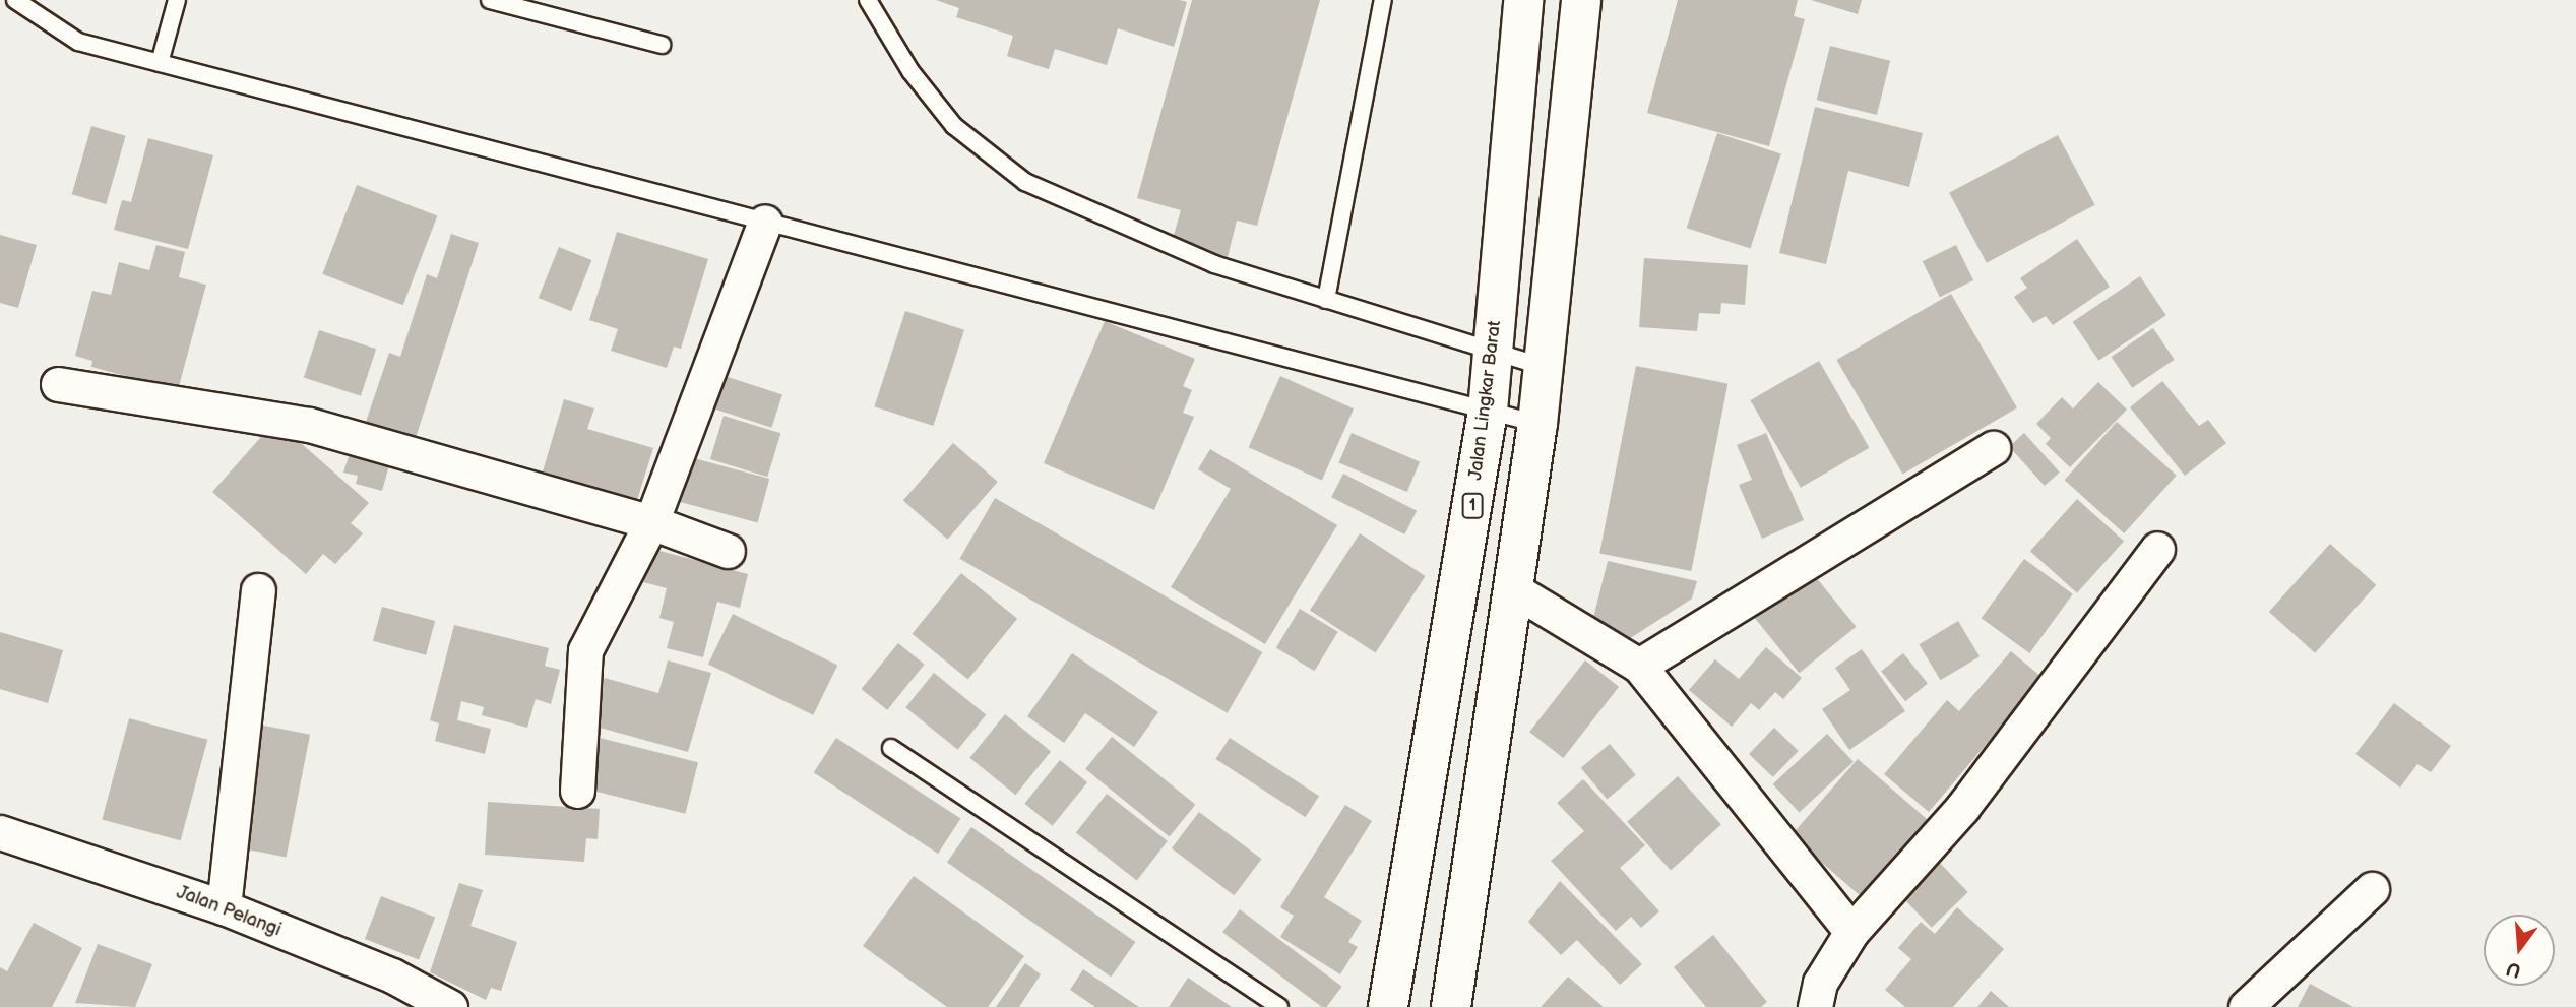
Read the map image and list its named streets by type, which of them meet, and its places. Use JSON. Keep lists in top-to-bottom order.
{
  "streets": {
    "highway": ["Jalan Lingkar Barat", "1"],
    "street": ["Jalan Pelangi"]
  },
  "north": "bottom"
}
